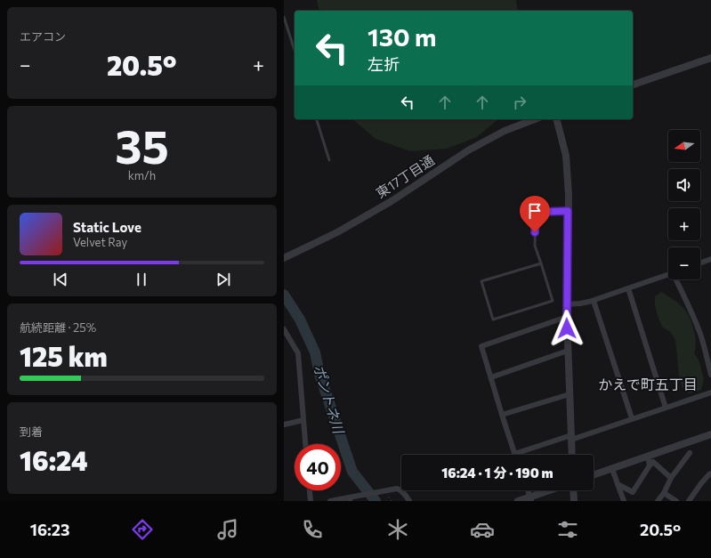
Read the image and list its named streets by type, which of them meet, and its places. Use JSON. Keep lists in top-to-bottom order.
{
  "streets": {
    "street": ["東17丁目通"]
  },
  "districts": ["かえで町五丁目"],
  "water": ["ポントネ川"],
  "north": "left",
  "page": {
    "tile": [
      "エアコン",
      ["35", "km/h"],
      ["航続距離 · 25%", "125 km"],
      ["到着", "16:24"]
    ],
    "turn": ["130 m", "左折"],
    "heat": ["−", "20.5°", "+"],
    "map_buttons": ["+", "−"],
    "song": ["Static Love", "Velvet Ray"],
    "limit": "40",
    "trip": "16:24 · 1 分 · 190 m",
    "tabs": ["16:23", "20.5°"]
  }
}
